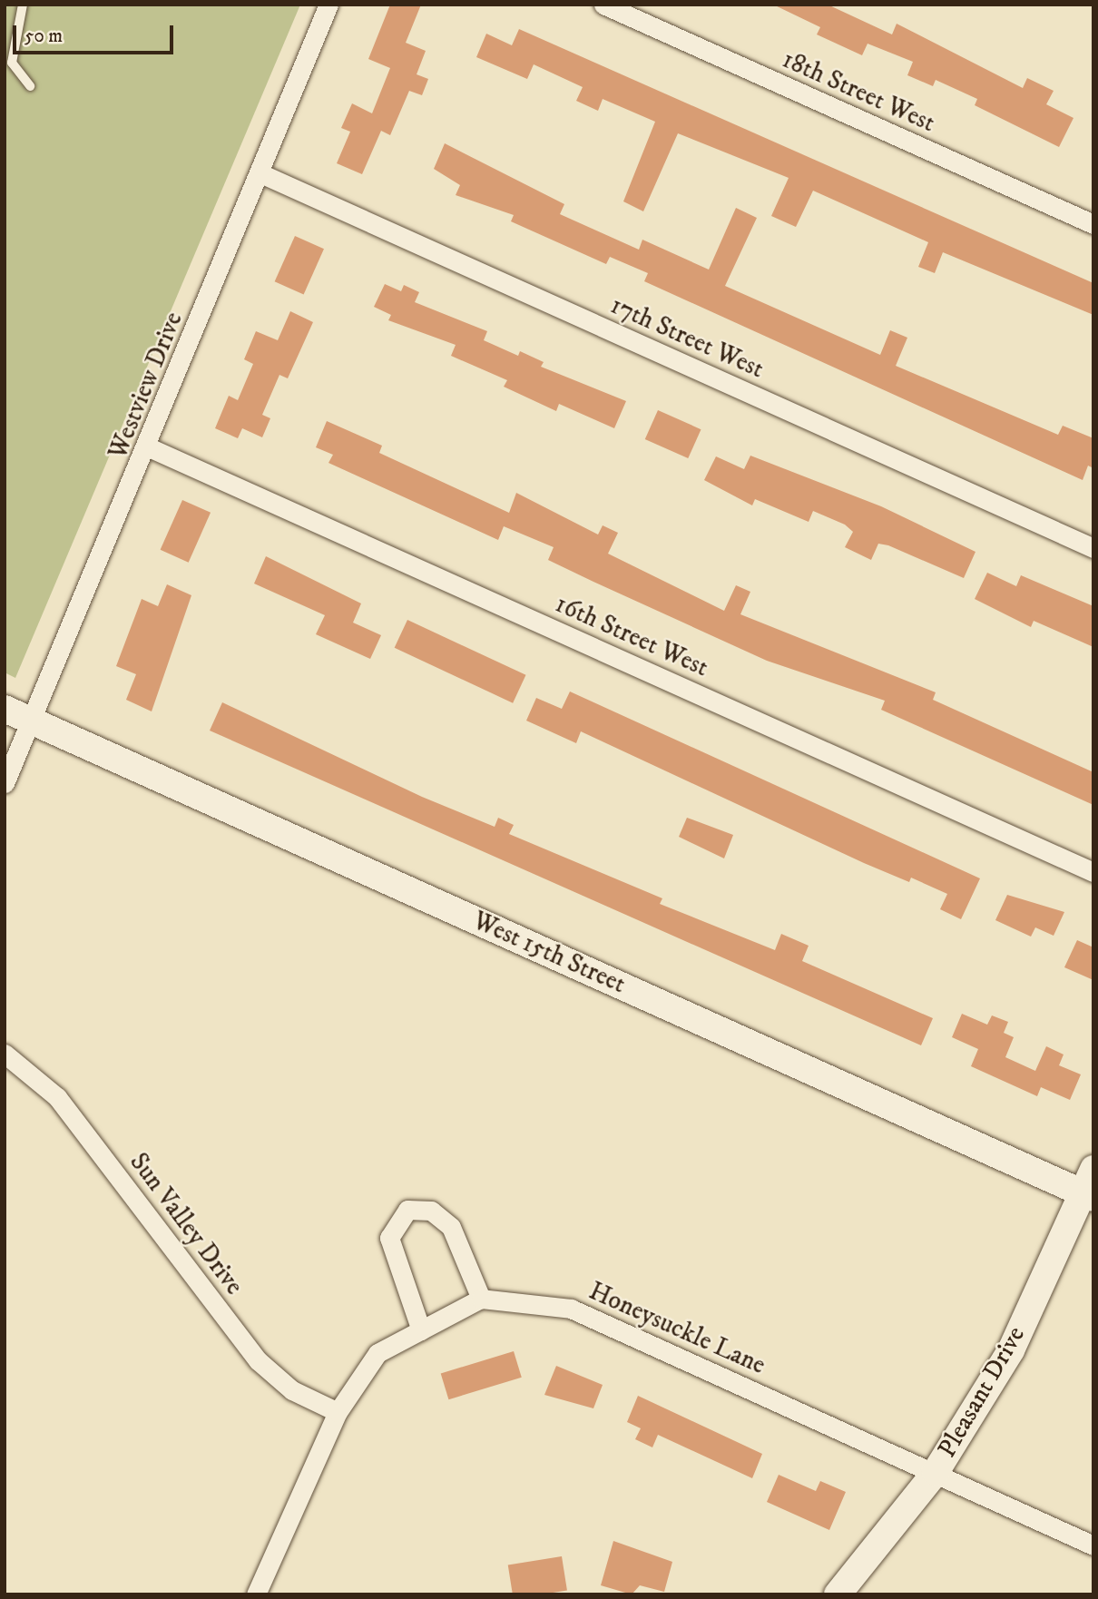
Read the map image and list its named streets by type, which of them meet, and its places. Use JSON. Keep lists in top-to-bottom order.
{
  "streets": {
    "street": [
      "18th Street West",
      "17th Street West",
      "Westview Drive",
      "16th Street West",
      "West 15th Street",
      "Sun Valley Drive",
      "Honeysuckle Lane",
      "Pleasant Drive"
    ]
  },
  "crossings": [
    ["17th Street West", "Westview Drive"],
    ["Westview Drive", "16th Street West"],
    ["Westview Drive", "West 15th Street"],
    ["West 15th Street", "Pleasant Drive"],
    ["Honeysuckle Lane", "Pleasant Drive"]
  ],
  "scale_bar": "50 m"
}
